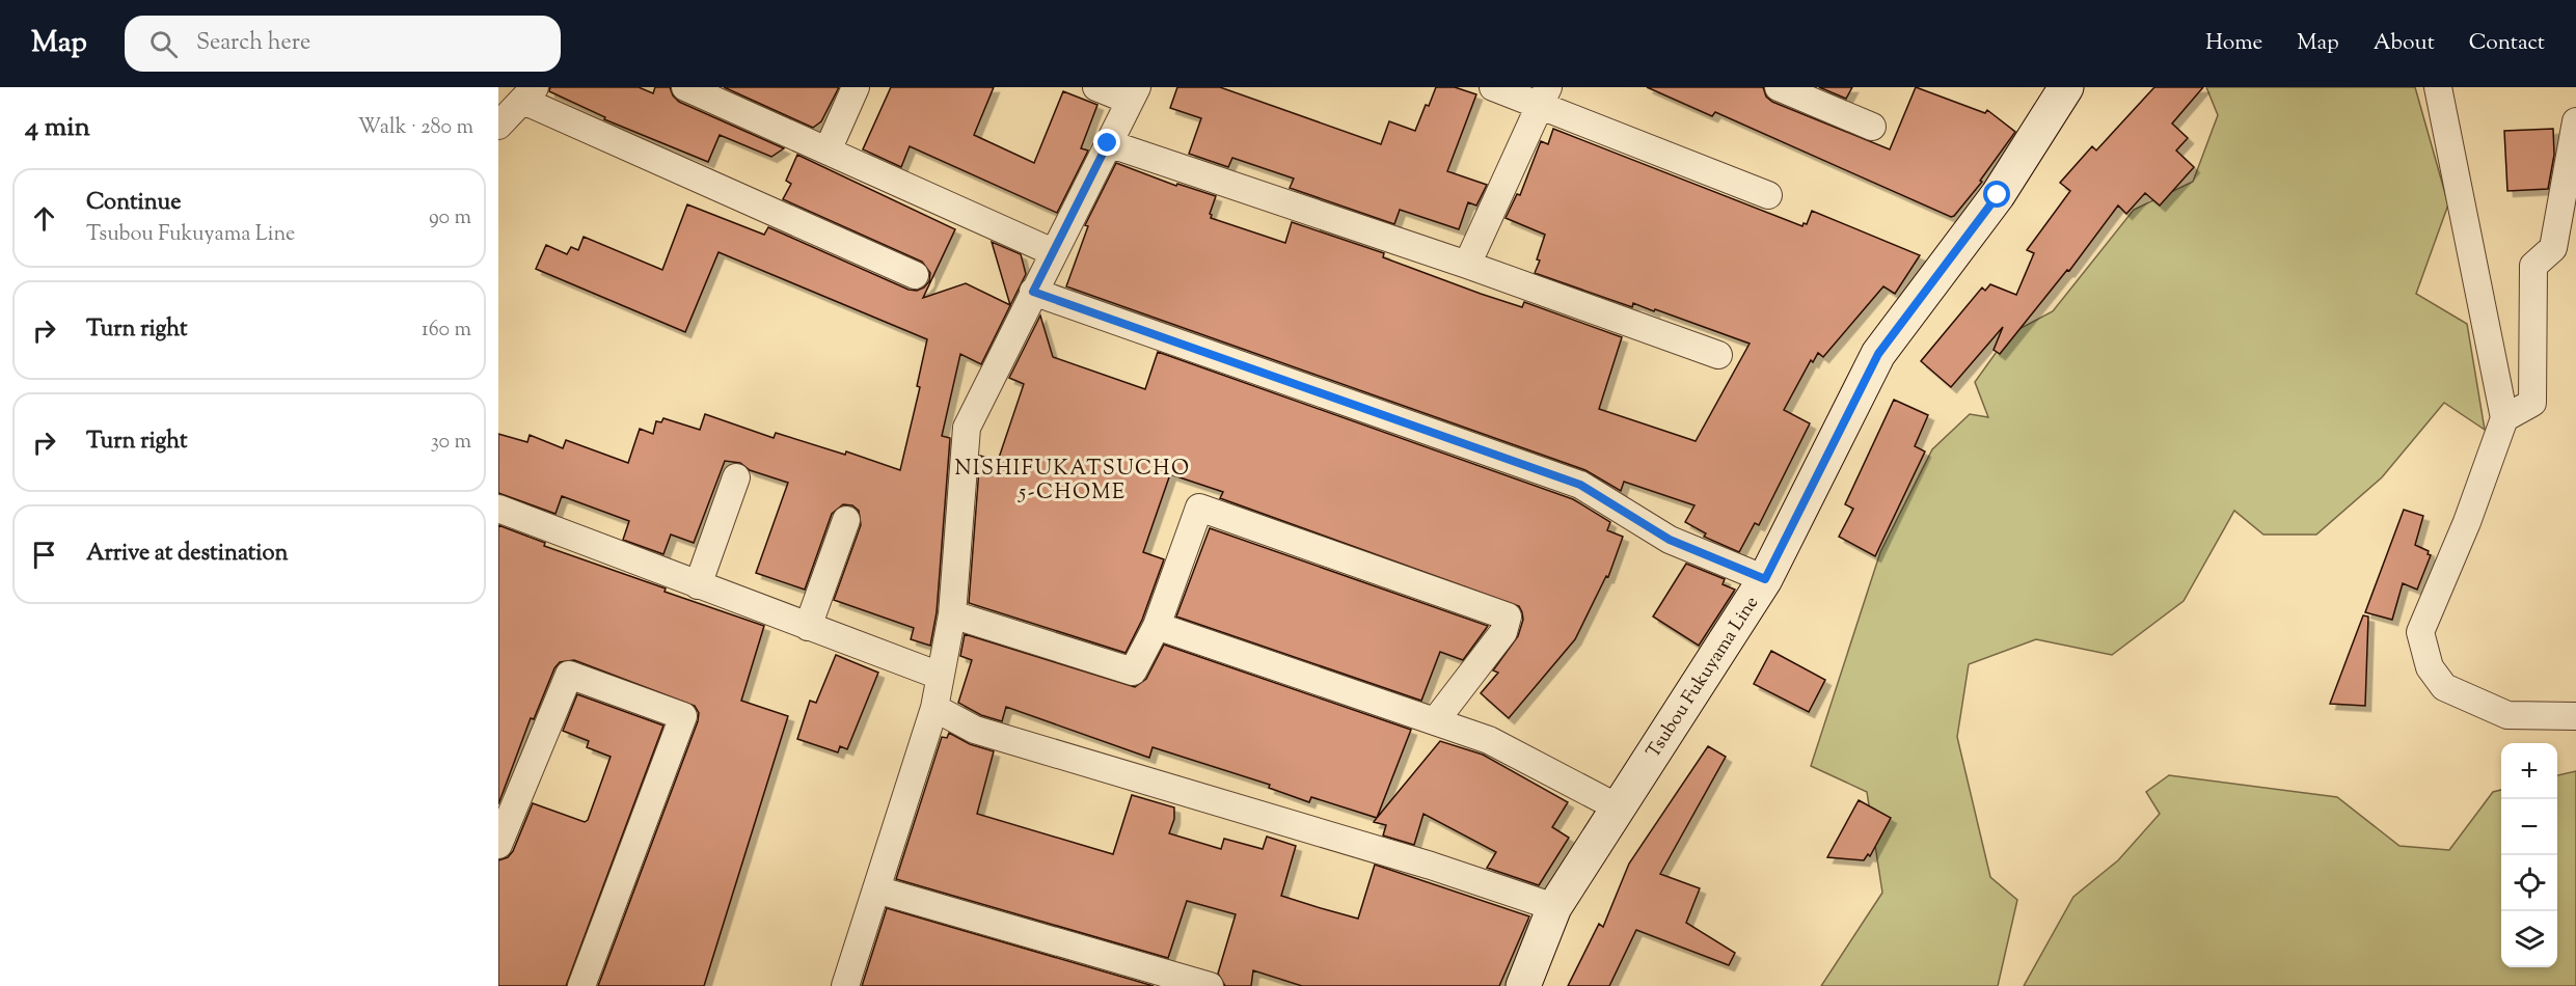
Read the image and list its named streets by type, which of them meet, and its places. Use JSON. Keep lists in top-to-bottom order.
{
  "streets": {
    "main road": ["Tsubou Fukuyama Line"]
  },
  "districts": ["NISHIFUKATSUCHO 5-CHOME"],
  "page": {
    "header": "Map",
    "search": "Search here",
    "nav": [
      "Home",
      "Map",
      "About",
      "Contact"
    ],
    "heading": ["4 min", "Walk · 280 m"],
    "list": [
      ["Continue", "Tsubou Fukuyama Line", "90 m"],
      ["Turn right", "160 m"],
      ["Turn right", "30 m"],
      "Arrive at destination"
    ],
    "map_buttons": ["+", "−"]
  }
}
